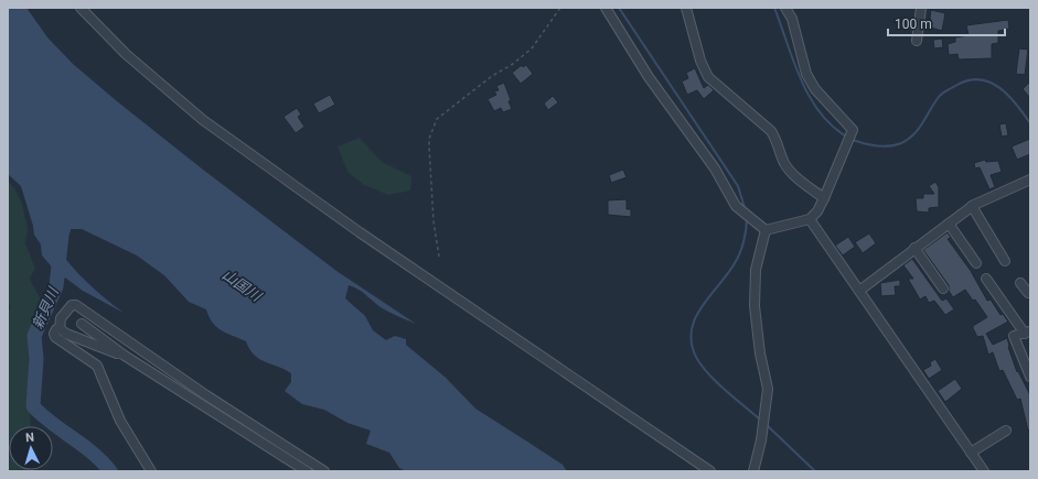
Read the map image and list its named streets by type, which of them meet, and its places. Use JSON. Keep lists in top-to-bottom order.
{
  "water": ["山国川", "新貝川"],
  "scale_bar": "100 m",
  "north": "top"
}
